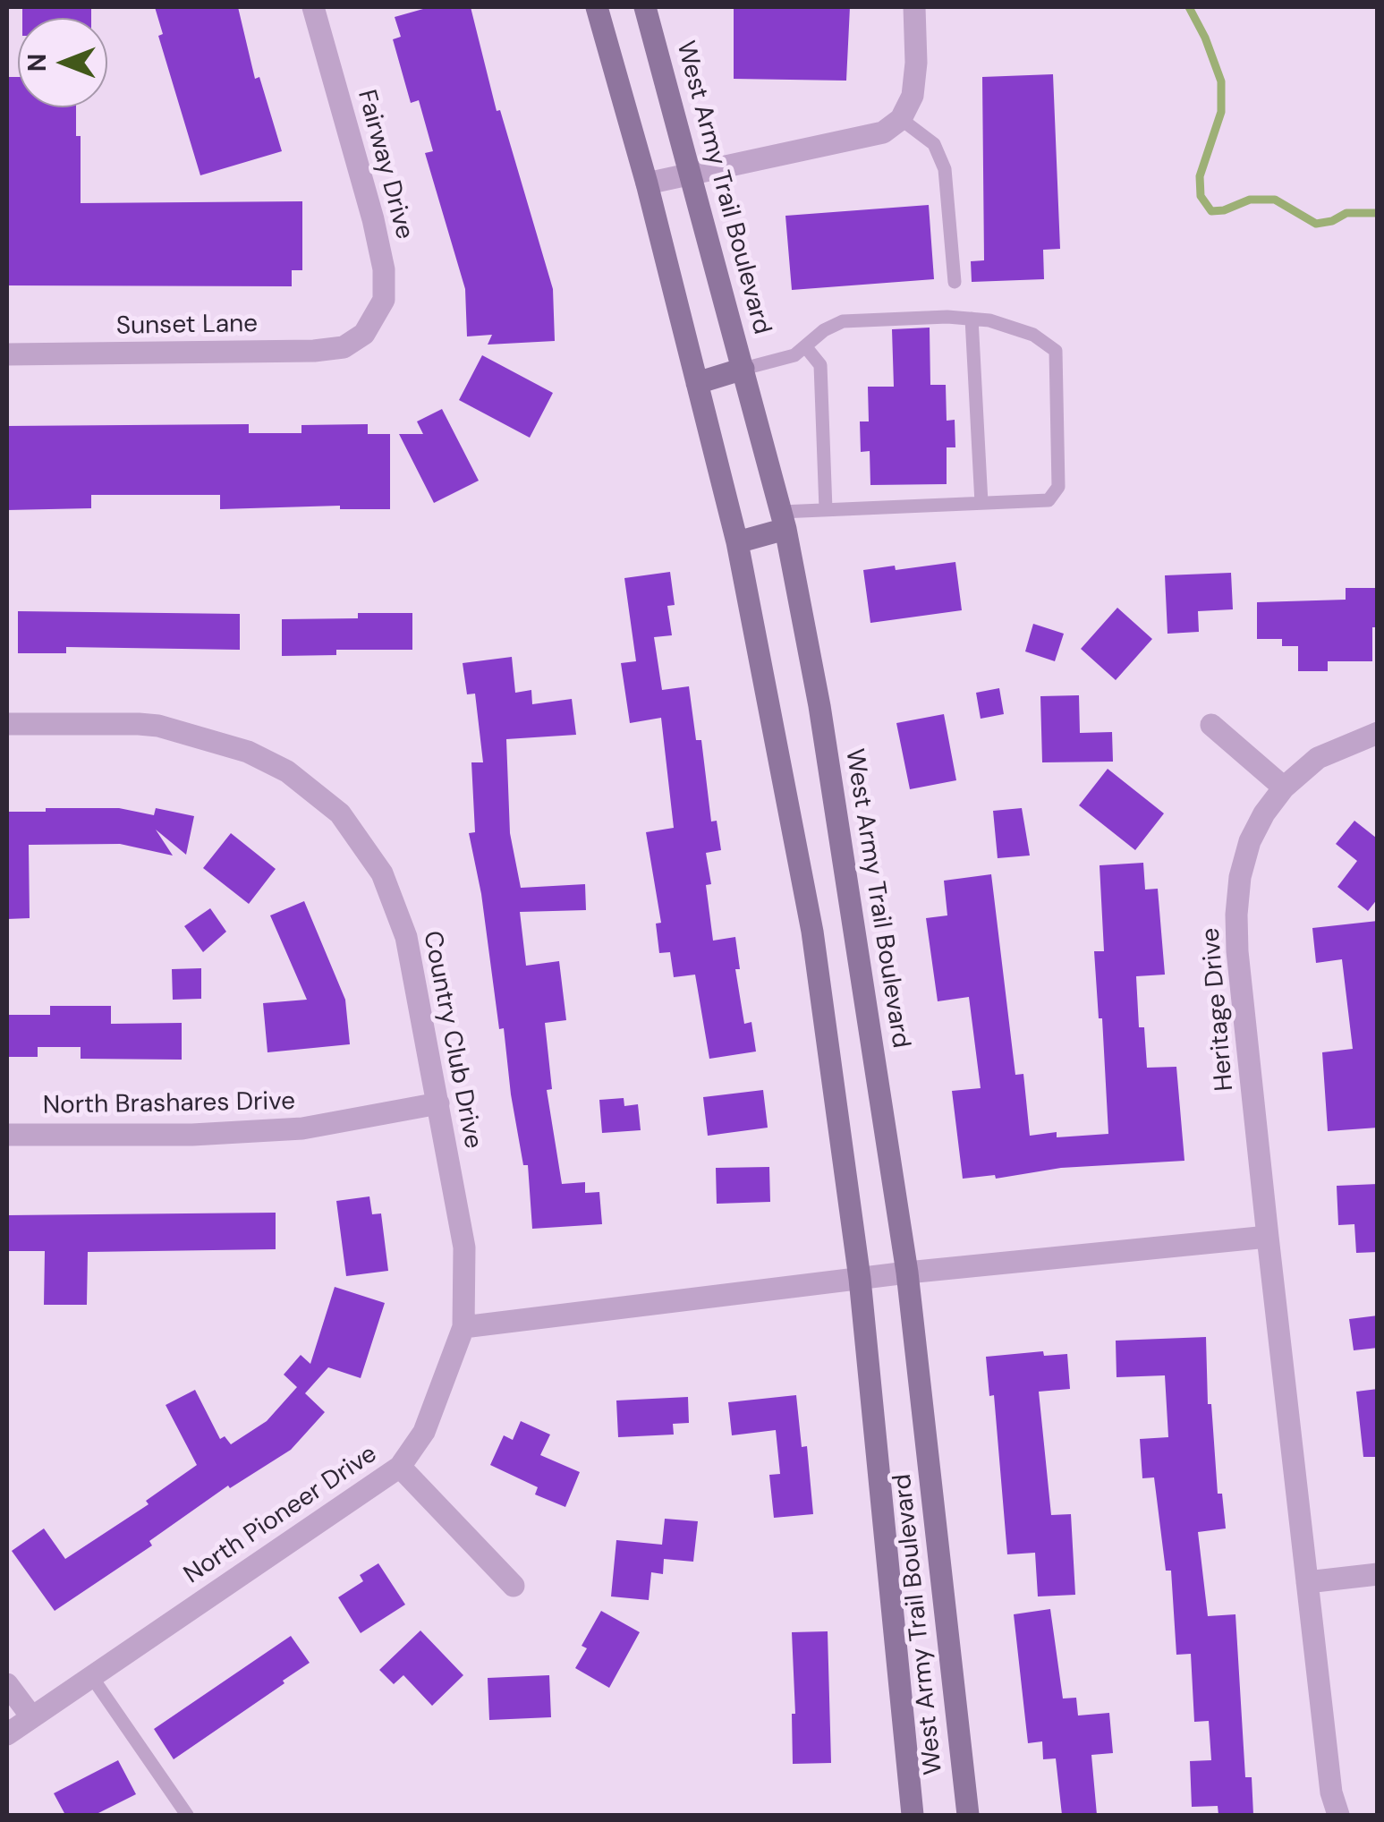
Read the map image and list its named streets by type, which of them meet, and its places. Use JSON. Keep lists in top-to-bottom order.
{
  "streets": {
    "main road": ["West Army Trail Boulevard"],
    "street": [
      "Fairway Drive",
      "Sunset Lane",
      "Heritage Drive",
      "Country Club Drive",
      "North Brashares Drive",
      "North Pioneer Drive"
    ]
  },
  "crossings": [
    ["Fairway Drive", "Sunset Lane"],
    ["Country Club Drive", "North Brashares Drive"],
    ["Country Club Drive", "North Pioneer Drive"]
  ],
  "north": "left"
}
